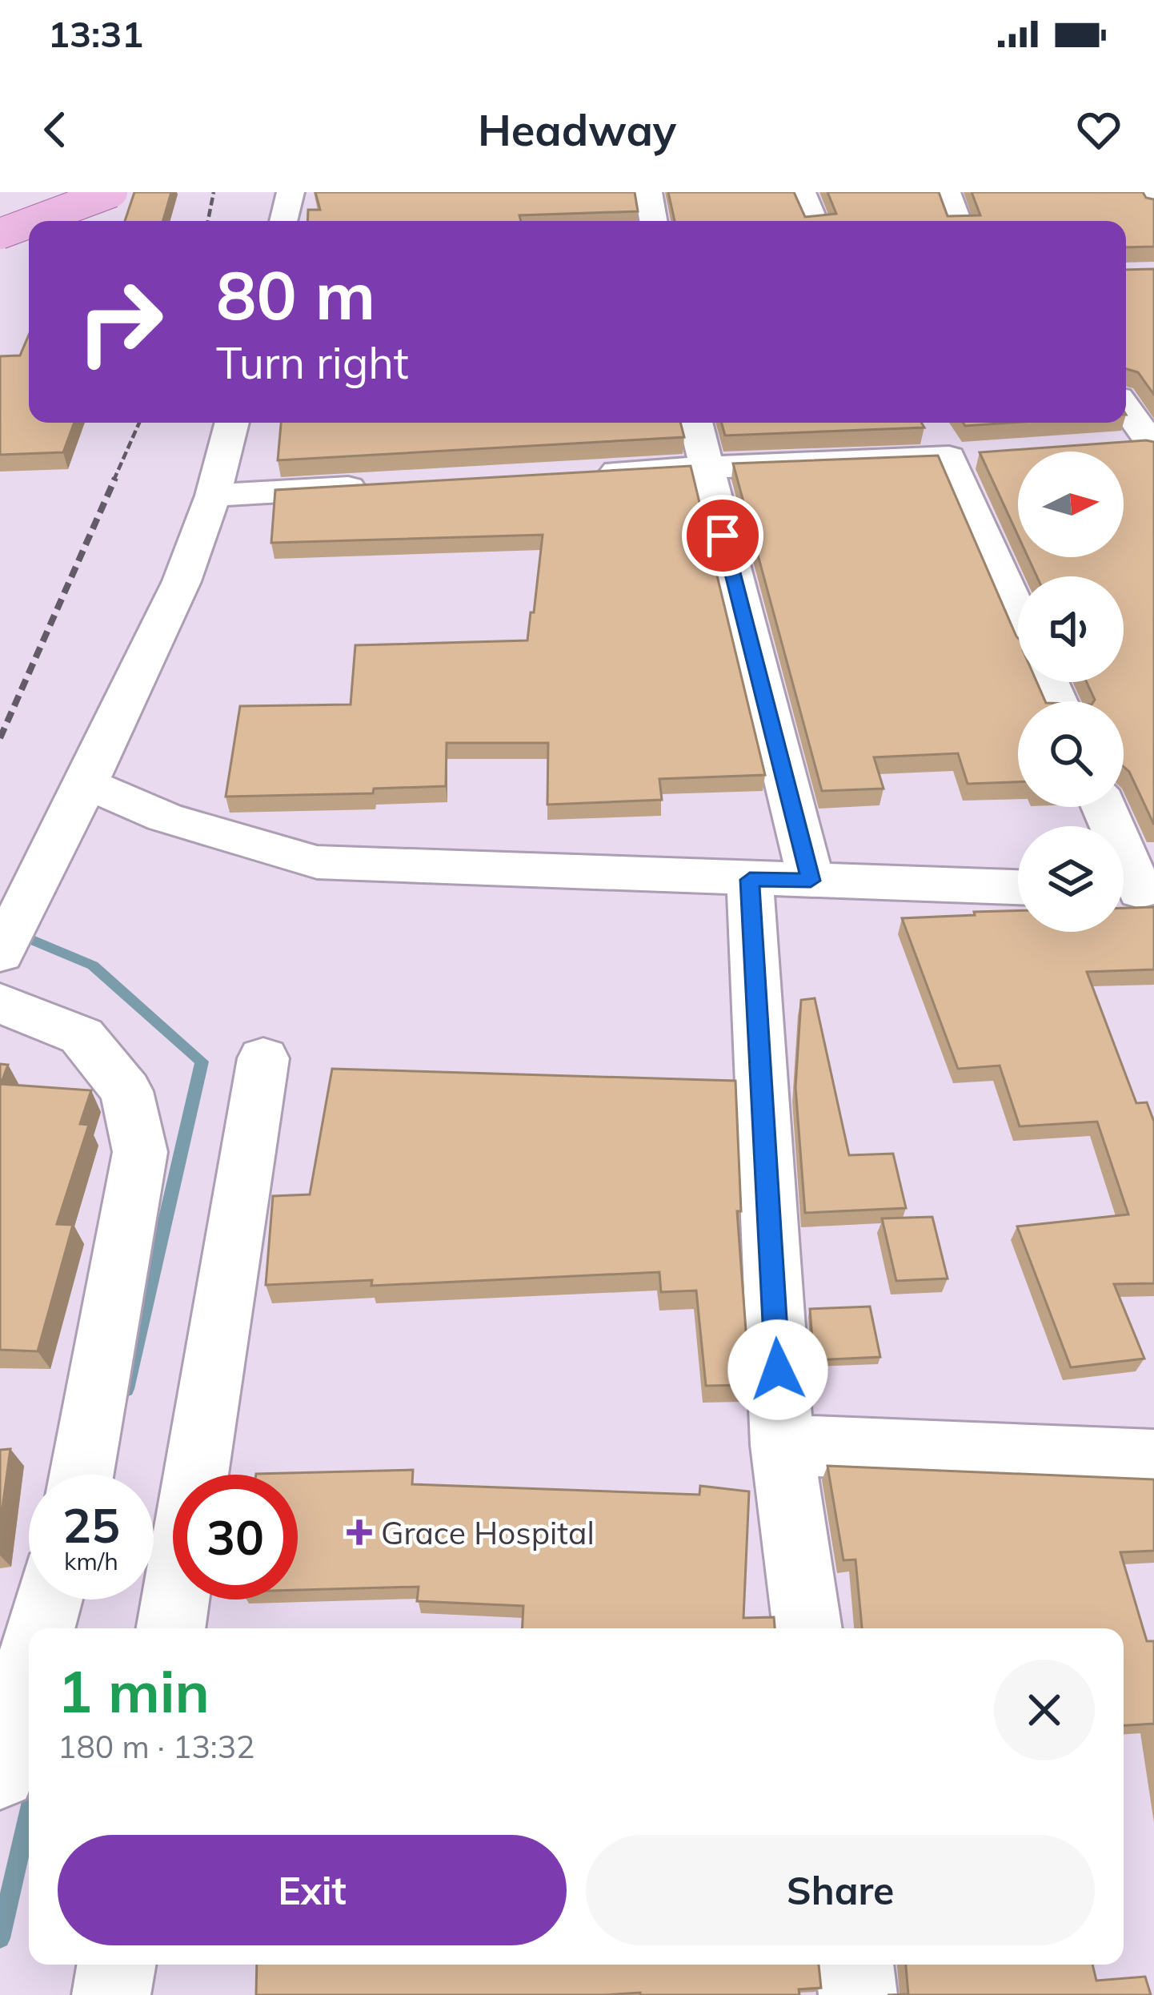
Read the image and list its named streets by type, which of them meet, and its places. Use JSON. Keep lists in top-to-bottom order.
{
  "places": {
    "health": ["Grace Hospital"]
  },
  "north": "right",
  "page": {
    "status": "13:31",
    "header": "Headway",
    "turn": ["80 m", "Turn right"],
    "speed": "25 km/h",
    "limit": "30",
    "heading": ["1 min", "180 m · 13:32"],
    "buttons": ["Exit", "Share"]
  }
}
